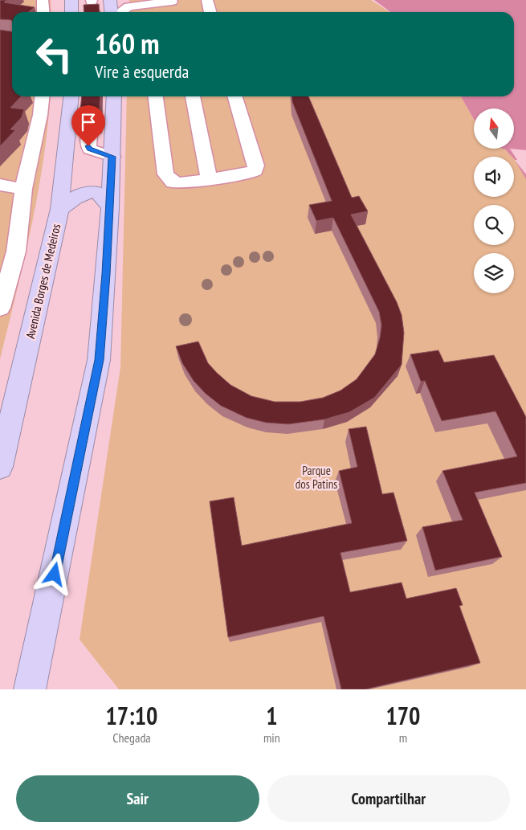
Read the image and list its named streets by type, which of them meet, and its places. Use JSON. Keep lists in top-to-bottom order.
{
  "streets": {
    "highway": ["Avenida Borges de Medeiros"]
  },
  "parks": ["Parque dos Patins"],
  "north": "top",
  "page": {
    "turn": ["160 m", "Vire à esquerda"],
    "eta": [
      "17:10",
      "Chegada",
      "1",
      "min",
      "170",
      "m"
    ],
    "buttons": ["Sair", "Compartilhar"]
  }
}
